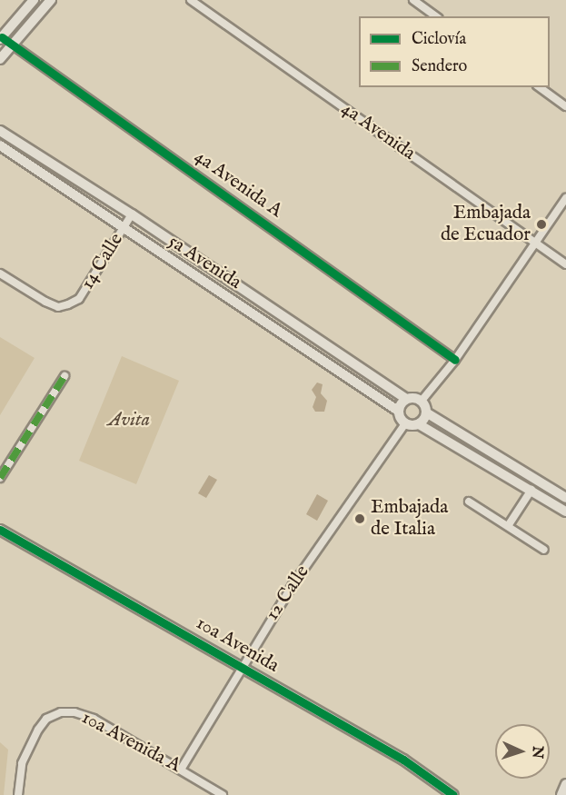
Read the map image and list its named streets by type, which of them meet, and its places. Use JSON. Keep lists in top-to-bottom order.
{
  "streets": {
    "street": [
      "4a Avenida",
      "4a Avenida A",
      "14 Calle",
      "5a Avenida",
      "12 Calle",
      "10a Avenida",
      "10a Avenida A"
    ]
  },
  "crossings": [
    ["14 Calle", "5a Avenida"],
    ["5a Avenida", "12 Calle"],
    ["12 Calle", "10a Avenida"],
    ["12 Calle", "10a Avenida A"]
  ],
  "parks": ["Avita"],
  "places": ["Embajada de Ecuador", "Embajada de Italia"],
  "legend": ["Ciclovía", "Sendero"],
  "north": "right"
}
